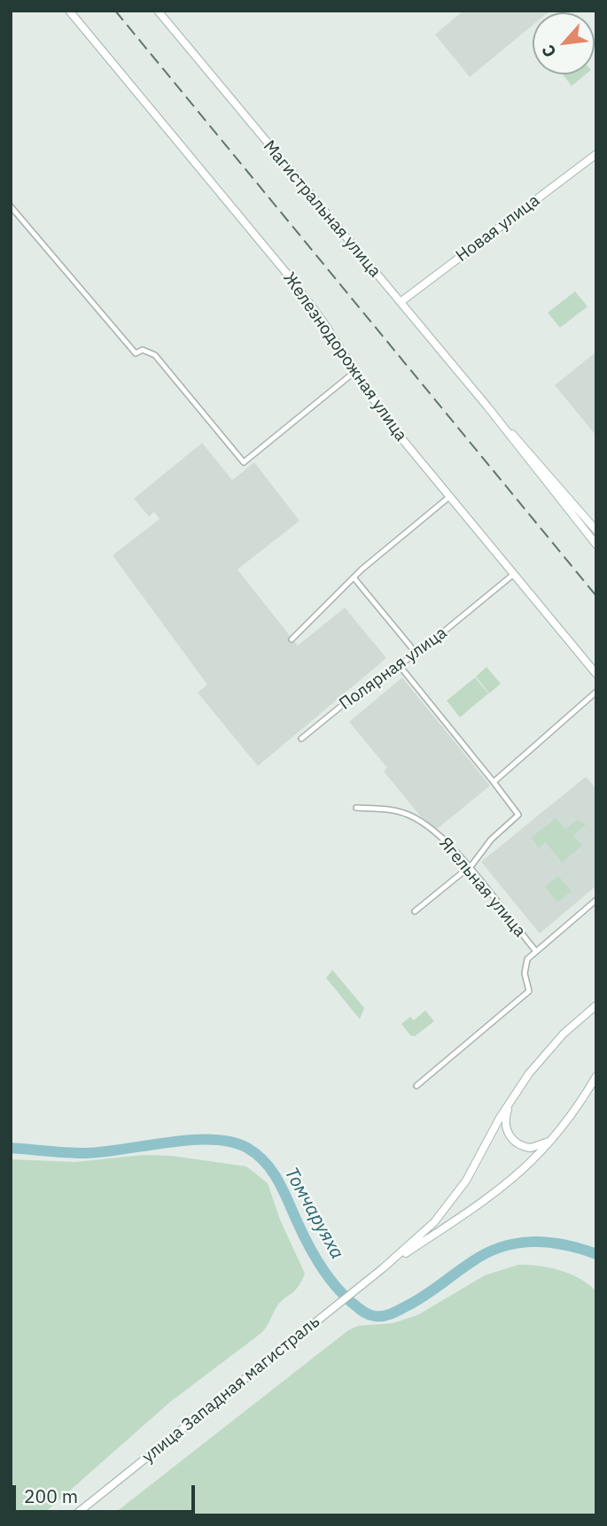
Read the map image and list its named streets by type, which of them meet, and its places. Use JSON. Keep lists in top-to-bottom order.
{
  "streets": {
    "main road": [
      "Магистральная улица",
      "Новая улица",
      "Железнодорожная улица",
      "улица Западная магистраль"
    ],
    "street": ["Полярная улица", "Ягельная улица"]
  },
  "crossings": [
    ["Магистральная улица", "Новая улица"],
    ["Железнодорожная улица", "Полярная улица"]
  ],
  "water": ["Томчаруяха"],
  "scale_bar": "200 m",
  "north": "bottom left"
}
